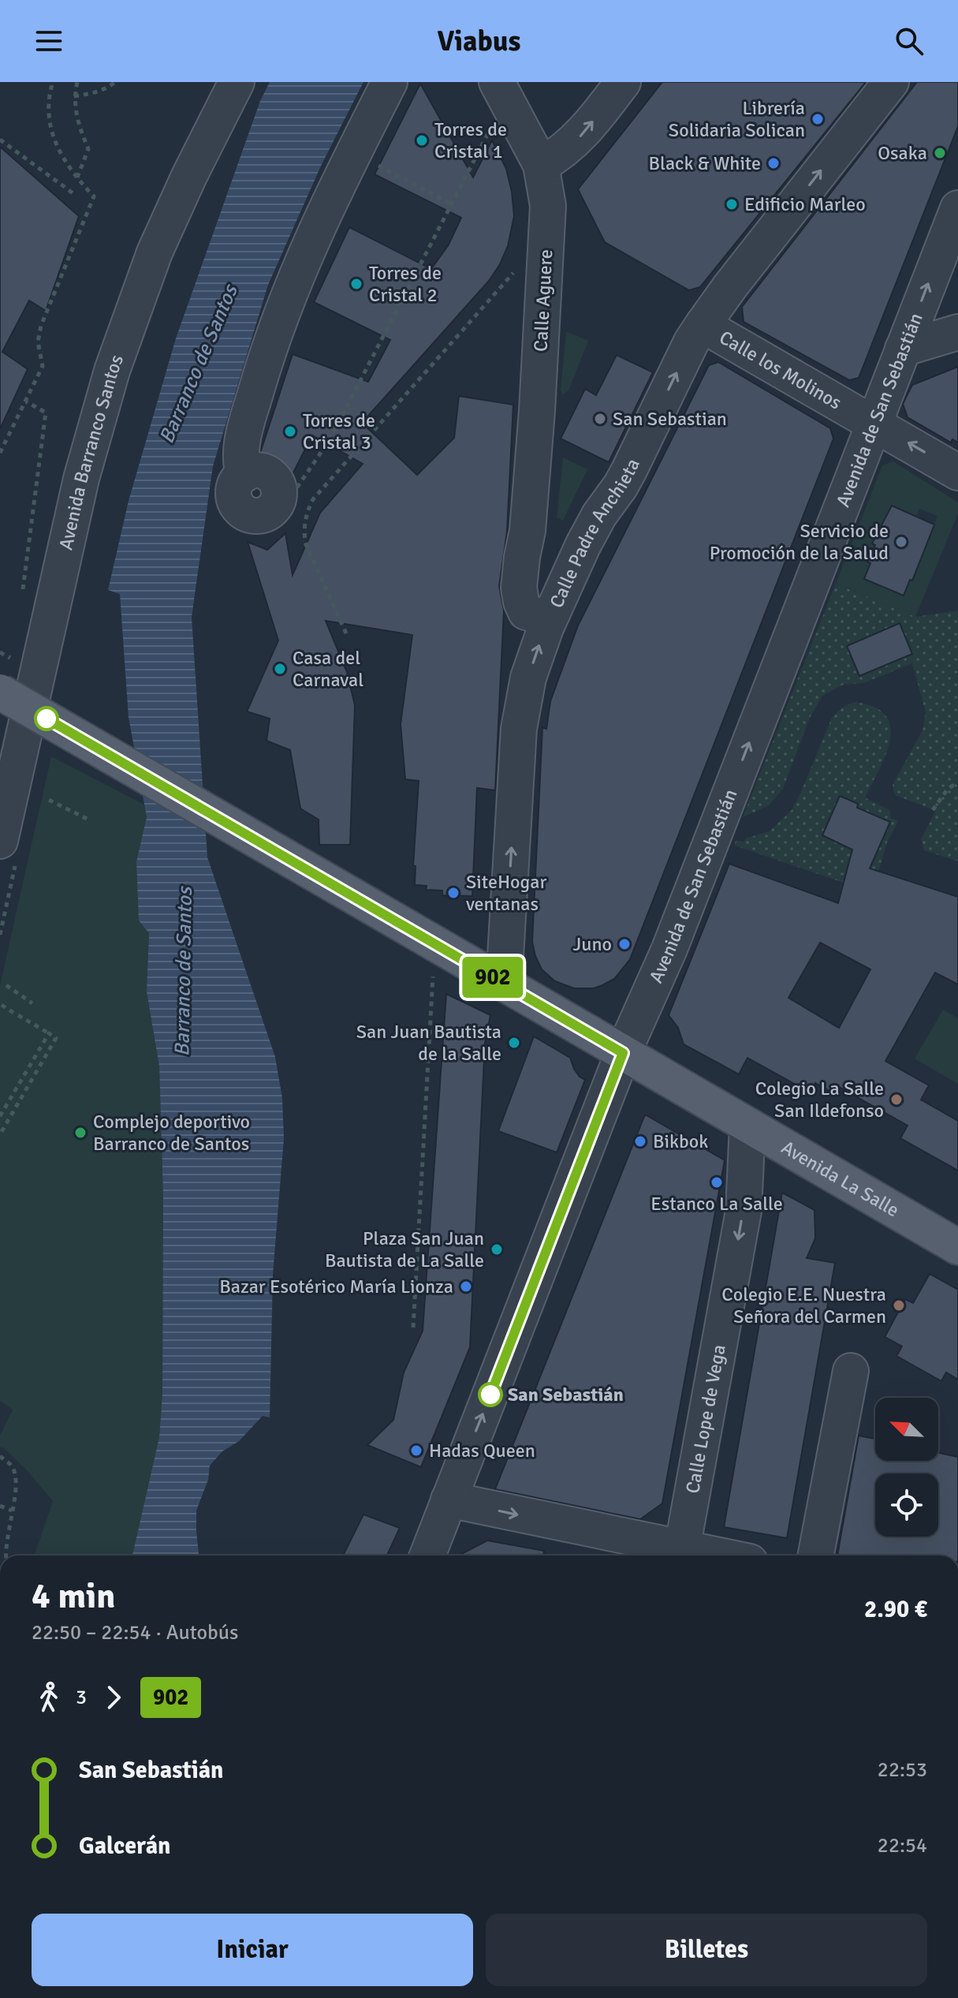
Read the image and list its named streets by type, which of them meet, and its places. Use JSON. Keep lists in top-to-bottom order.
{
  "streets": {
    "main road": ["Avenida La Salle"],
    "street": [
      "Calle Aguere",
      "Calle los Molinos",
      "Avenida de San Sebastián",
      "Avenida Barranco Santos",
      "Calle Padre Anchieta",
      "Calle Lope de Vega"
    ]
  },
  "crossings": [
    ["Calle Aguere", "Calle Padre Anchieta"],
    ["Calle los Molinos", "Avenida de San Sebastián"],
    ["Calle los Molinos", "Calle Padre Anchieta"],
    ["Avenida de San Sebastián", "Avenida La Salle"],
    ["Calle Padre Anchieta", "Avenida La Salle"],
    ["Avenida La Salle", "Calle Lope de Vega"]
  ],
  "one_way": ["Avenida de San Sebastián", "Calle Padre Anchieta"],
  "water": ["Barranco de Santos"],
  "places": [
    "Librería Solidaria Solican",
    "Torres de Cristal 1",
    "Osaka",
    "Black & White",
    "Edificio Marleo",
    "Torres de Cristal 2",
    "San Sebastian",
    "Torres de Cristal 3",
    "Servicio de Promoción de la Salud",
    "Casa del Carnaval",
    "SiteHogar ventanas",
    "Juno",
    "San Juan Bautista de la Salle",
    "Colegio La Salle San Ildefonso",
    "Complejo deportivo Barranco de Santos",
    "Bikbok",
    "Estanco La Salle",
    "Plaza San Juan Bautista de La Salle",
    "Bazar Esotérico María Lionza",
    "Colegio E.E. Nuestra Señora del Carmen",
    "San Sebastián",
    "Hadas Queen"
  ],
  "lines": ["bus line 902"],
  "north": "top left",
  "page": {
    "header": "Viabus",
    "on_map": "902",
    "heading": ["4 min", "22:50 – 22:54 · Autobús", "2.90 €"],
    "legs": ["3", "902"],
    "list": [
      {
        "name": "San Sebastián",
        "value": "22:53"
      },
      {
        "name": "Galcerán",
        "value": "22:54"
      }
    ],
    "buttons": ["Iniciar", "Billetes"]
  }
}
